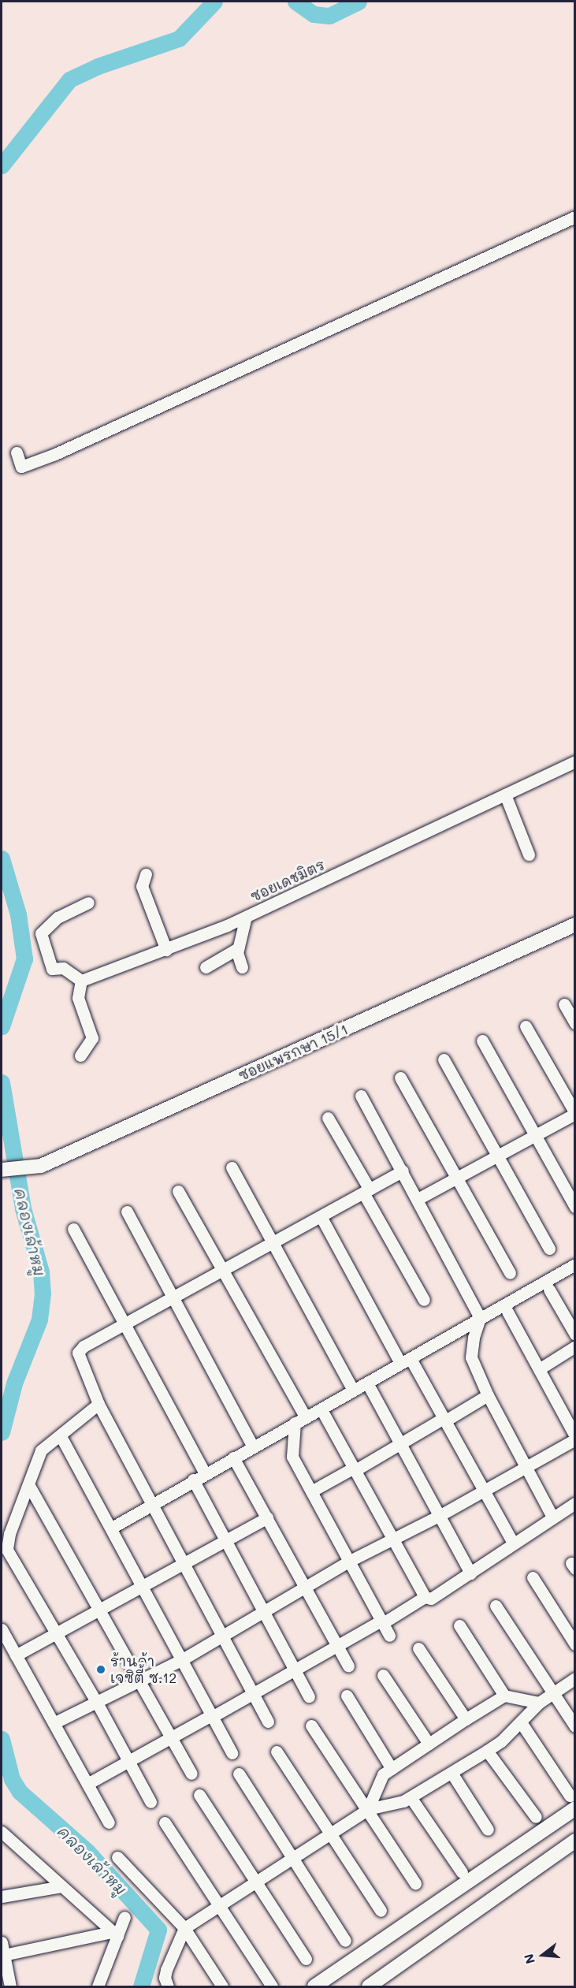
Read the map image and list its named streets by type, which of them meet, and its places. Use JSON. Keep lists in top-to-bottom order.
{
  "streets": {
    "street": ["ซอยเดชมิตร", "ซอยแพรกษา 15/1"]
  },
  "water": ["คลองเล้าหมู"],
  "places": ["ร้านค้า เจซิตี้ ซ.12"],
  "north": "left"
}
